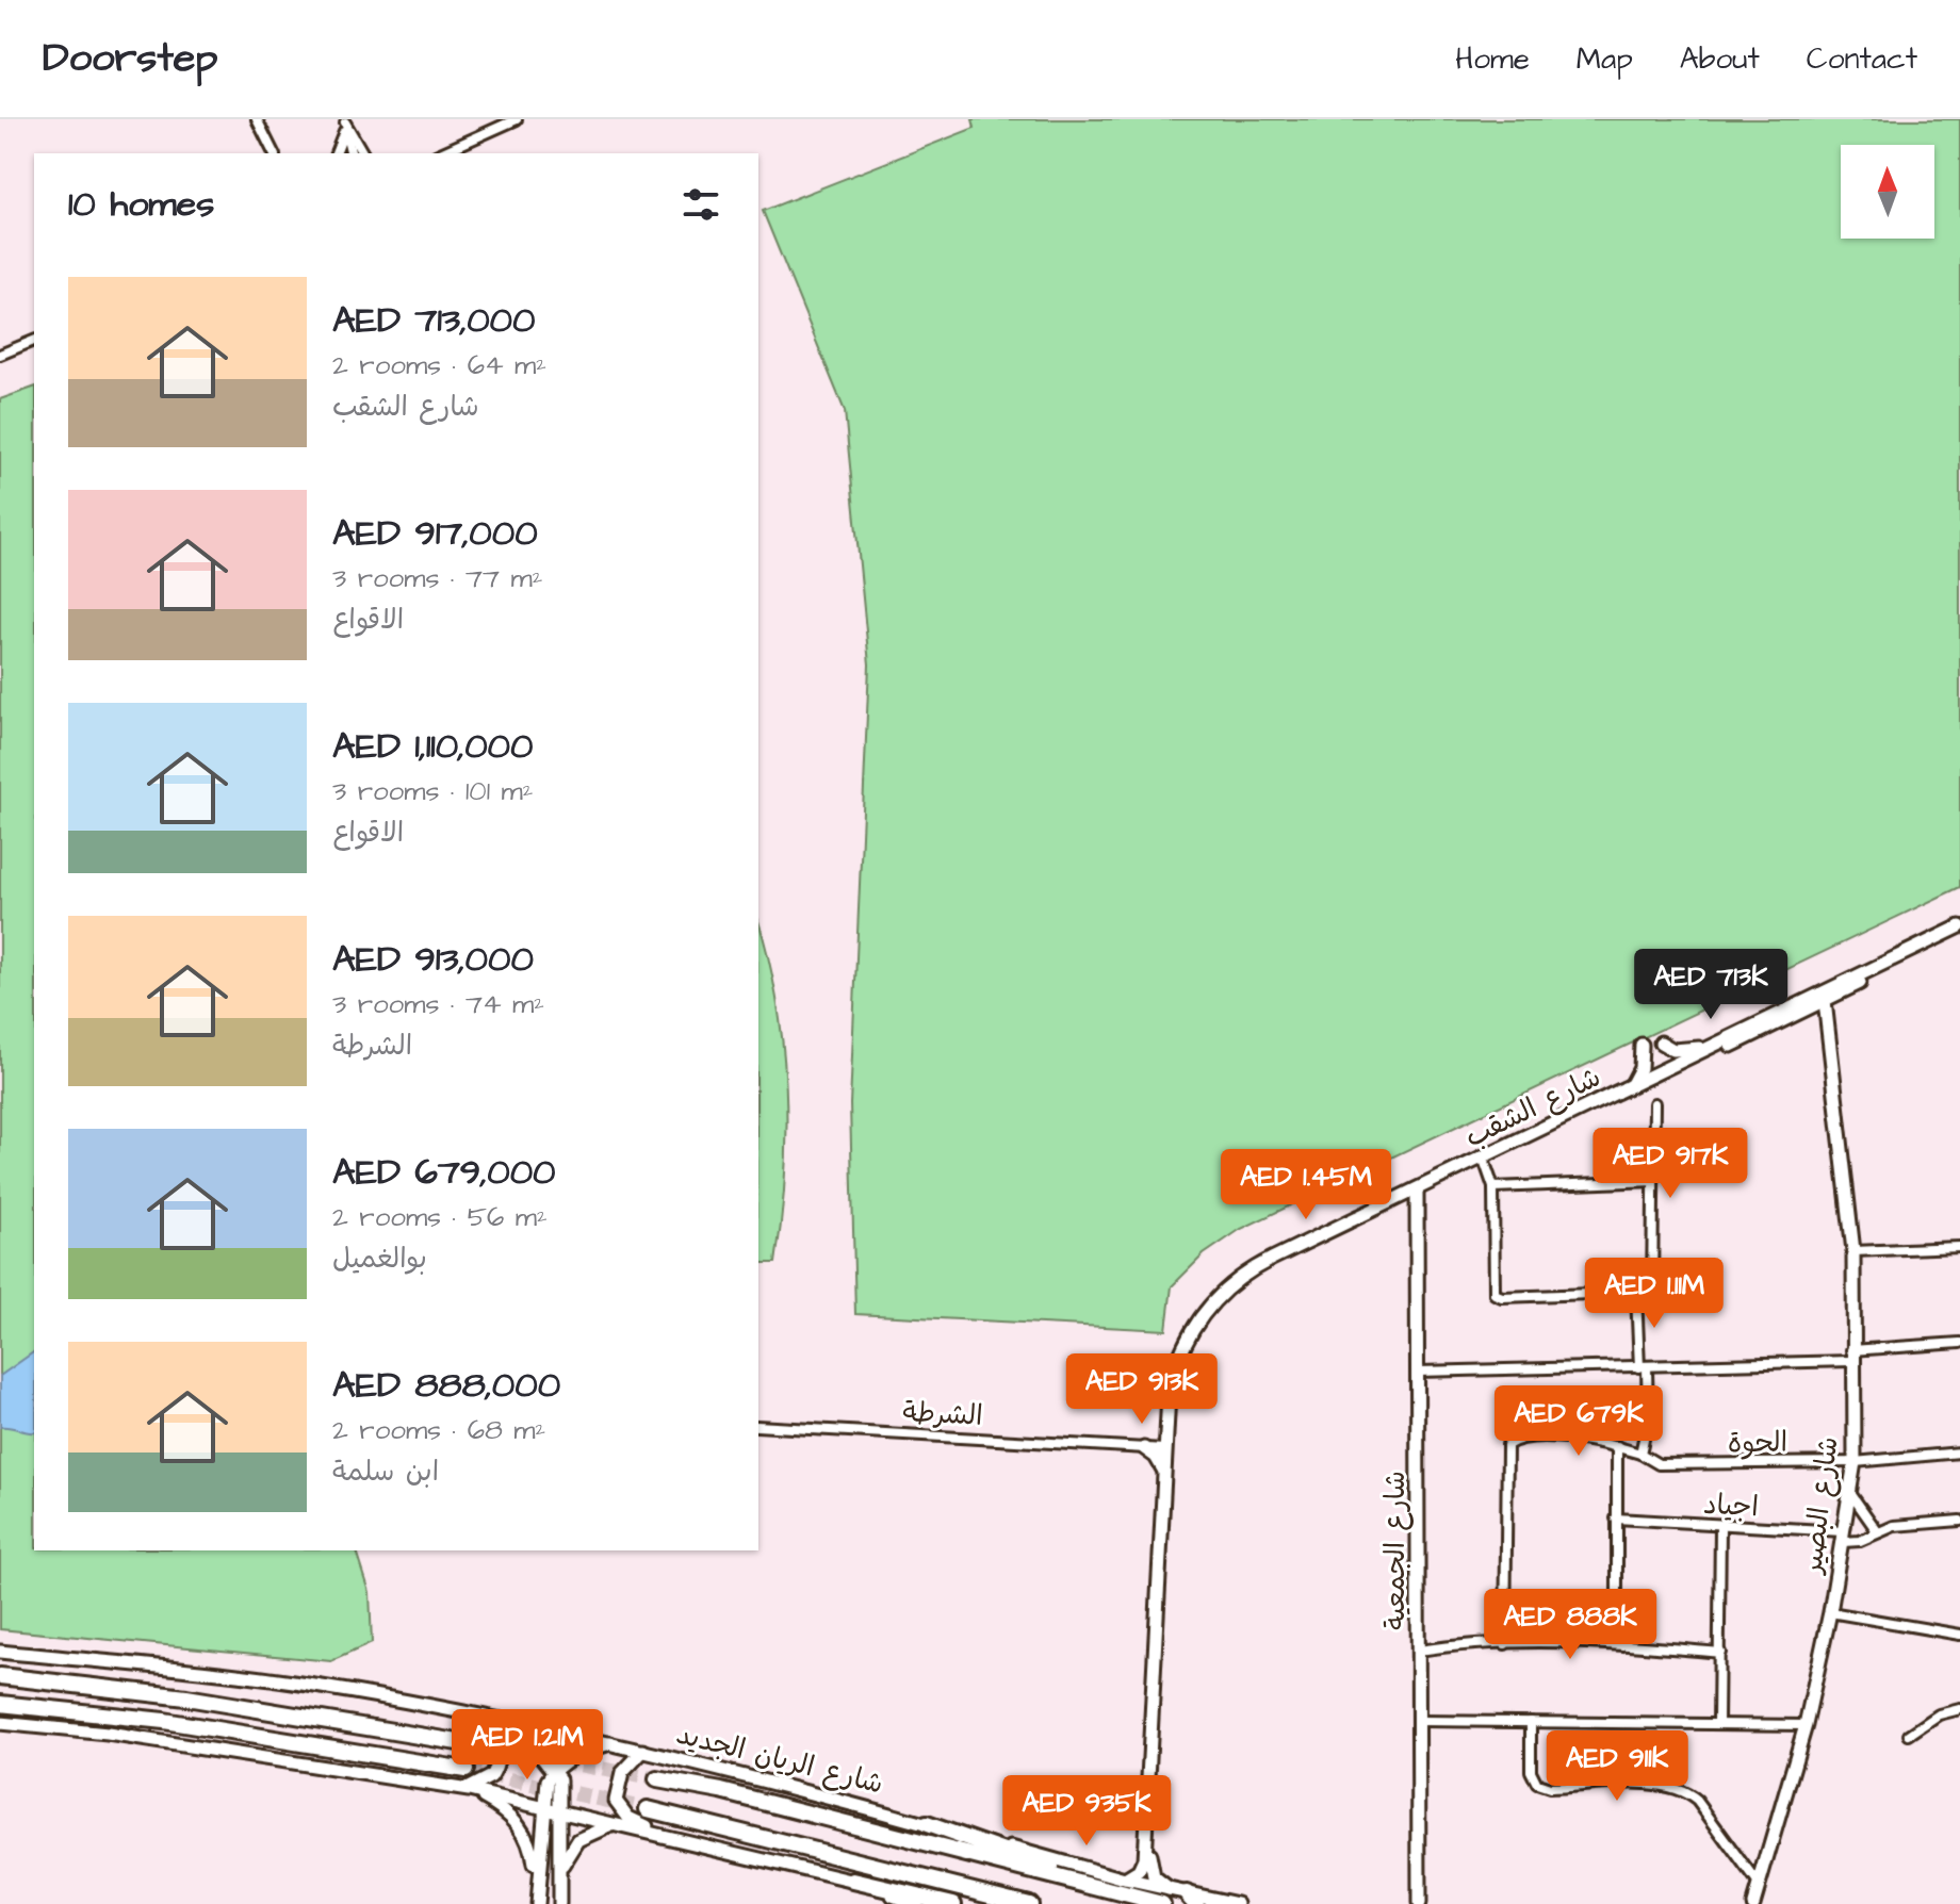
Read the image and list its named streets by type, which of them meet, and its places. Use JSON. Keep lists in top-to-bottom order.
{
  "streets": {
    "highway": ["شارع الريان الجديد"],
    "street": [
      "شارع الشقب",
      "الشرطة",
      "الحوة",
      "شارع البصير",
      "اجياد",
      "شارع الجمعية"
    ]
  },
  "crossings": [
    ["شارع الشقب", "الشرطة"],
    ["شارع الشقب", "شارع البصير"],
    ["شارع الشقب", "شارع الجمعية"],
    ["شارع الشقب", "شارع الريان الجديد"],
    ["الحوة", "شارع البصير"],
    ["شارع البصير", "اجياد"]
  ],
  "north": "top",
  "page": {
    "header": "Doorstep",
    "nav": [
      "Home",
      "Map",
      "About",
      "Contact"
    ],
    "heading": "10 homes",
    "list": [
      {
        "name": "AED 713,000",
        "note": "2 rooms · 64 m² · شارع الشقب"
      },
      {
        "name": "AED 917,000",
        "note": "3 rooms · 77 m² · الاقواع"
      },
      {
        "name": "AED 1,110,000",
        "note": "3 rooms · 101 m² · الاقواع"
      },
      {
        "name": "AED 913,000",
        "note": "3 rooms · 74 m² · الشرطة"
      },
      {
        "name": "AED 679,000",
        "note": "2 rooms · 56 m² · بوالغميل"
      },
      {
        "name": "AED 888,000",
        "note": "2 rooms · 68 m² · ابن سلمة"
      }
    ],
    "price": [
      "AED 713K",
      "AED 917K",
      "AED 1.45M",
      "AED 1.11M",
      "AED 913K",
      "AED 679K",
      "AED 888K",
      "AED 1.21M",
      "AED 911K",
      "AED 935K"
    ]
  }
}
